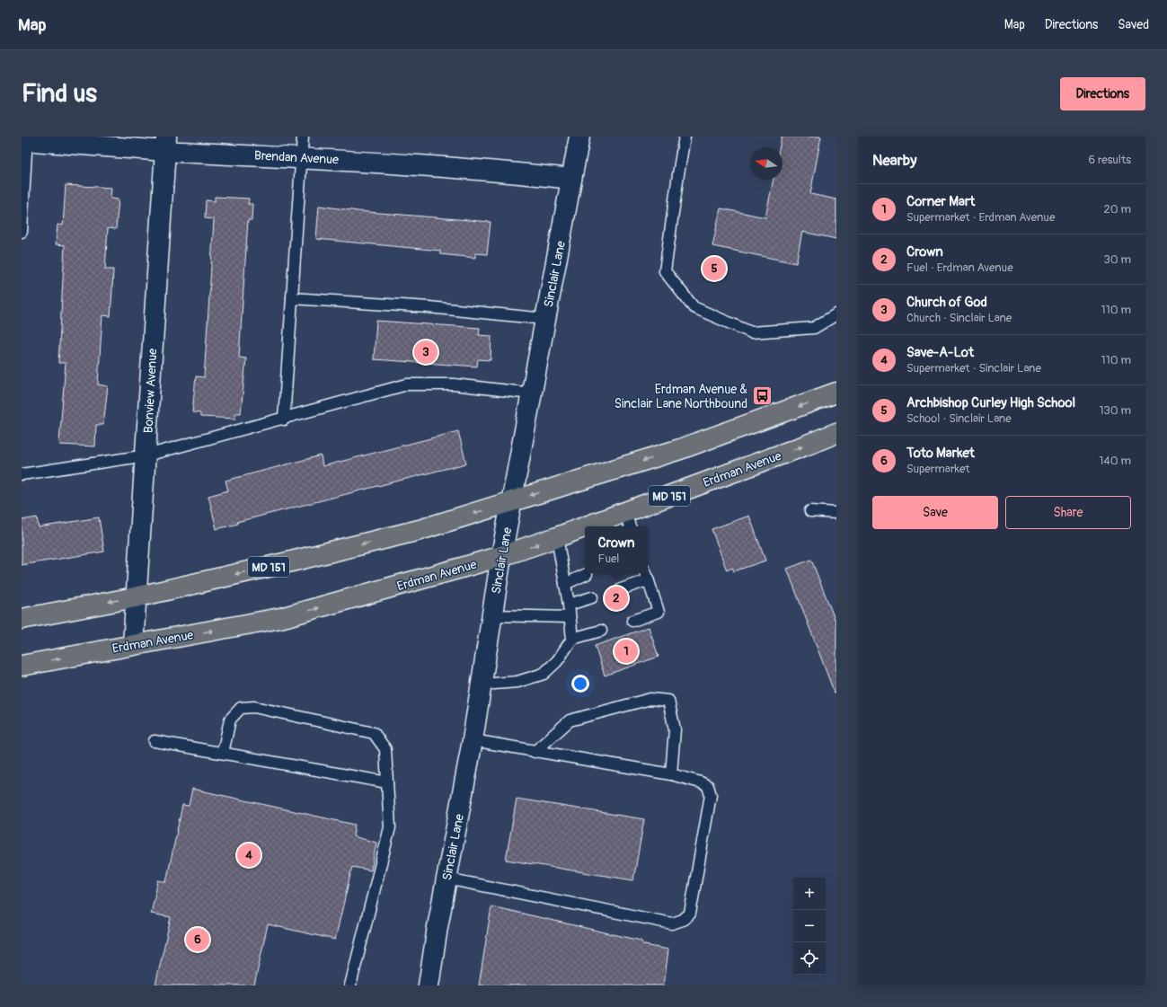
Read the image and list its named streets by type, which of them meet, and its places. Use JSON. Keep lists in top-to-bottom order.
{
  "streets": {
    "main road": ["Erdman Avenue", "MD 151"],
    "street": ["Brendan Avenue", "Sinclair Lane", "Bonview Avenue"]
  },
  "crossings": [
    ["Brendan Avenue", "Sinclair Lane"],
    ["Brendan Avenue", "Bonview Avenue"],
    ["Sinclair Lane", "Erdman Avenue"],
    ["Sinclair Lane", "MD 151"],
    ["Bonview Avenue", "Erdman Avenue"],
    ["Bonview Avenue", "MD 151"]
  ],
  "places": {
    "bus stop": ["Erdman Avenue & Sinclair Lane Northbound"]
  },
  "north": "left",
  "page": {
    "header": "Map",
    "nav": ["Map", "Directions", "Saved"],
    "buttons": [
      "Directions",
      ["Save", "Share"]
    ],
    "title": "Find us",
    "heading": ["Nearby", "6 results"],
    "list": [
      {
        "mark": "1",
        "name": "Corner Mart",
        "note": "Supermarket · Erdman Avenue",
        "value": "20 m"
      },
      {
        "mark": "2",
        "name": "Crown",
        "note": "Fuel · Erdman Avenue",
        "value": "30 m"
      },
      {
        "mark": "3",
        "name": "Church of God",
        "note": "Church · Sinclair Lane",
        "value": "110 m"
      },
      {
        "mark": "4",
        "name": "Save-A-Lot",
        "note": "Supermarket · Sinclair Lane",
        "value": "110 m"
      },
      {
        "mark": "5",
        "name": "Archbishop Curley High School",
        "note": "School · Sinclair Lane",
        "value": "130 m"
      },
      {
        "mark": "6",
        "name": "Toto Market",
        "note": "Supermarket",
        "value": "140 m"
      }
    ],
    "pins": [
      "5",
      "3",
      "2",
      "1",
      "4",
      "6"
    ],
    "popup": ["Crown", "Fuel"],
    "map_buttons": ["+", "−"]
  }
}
